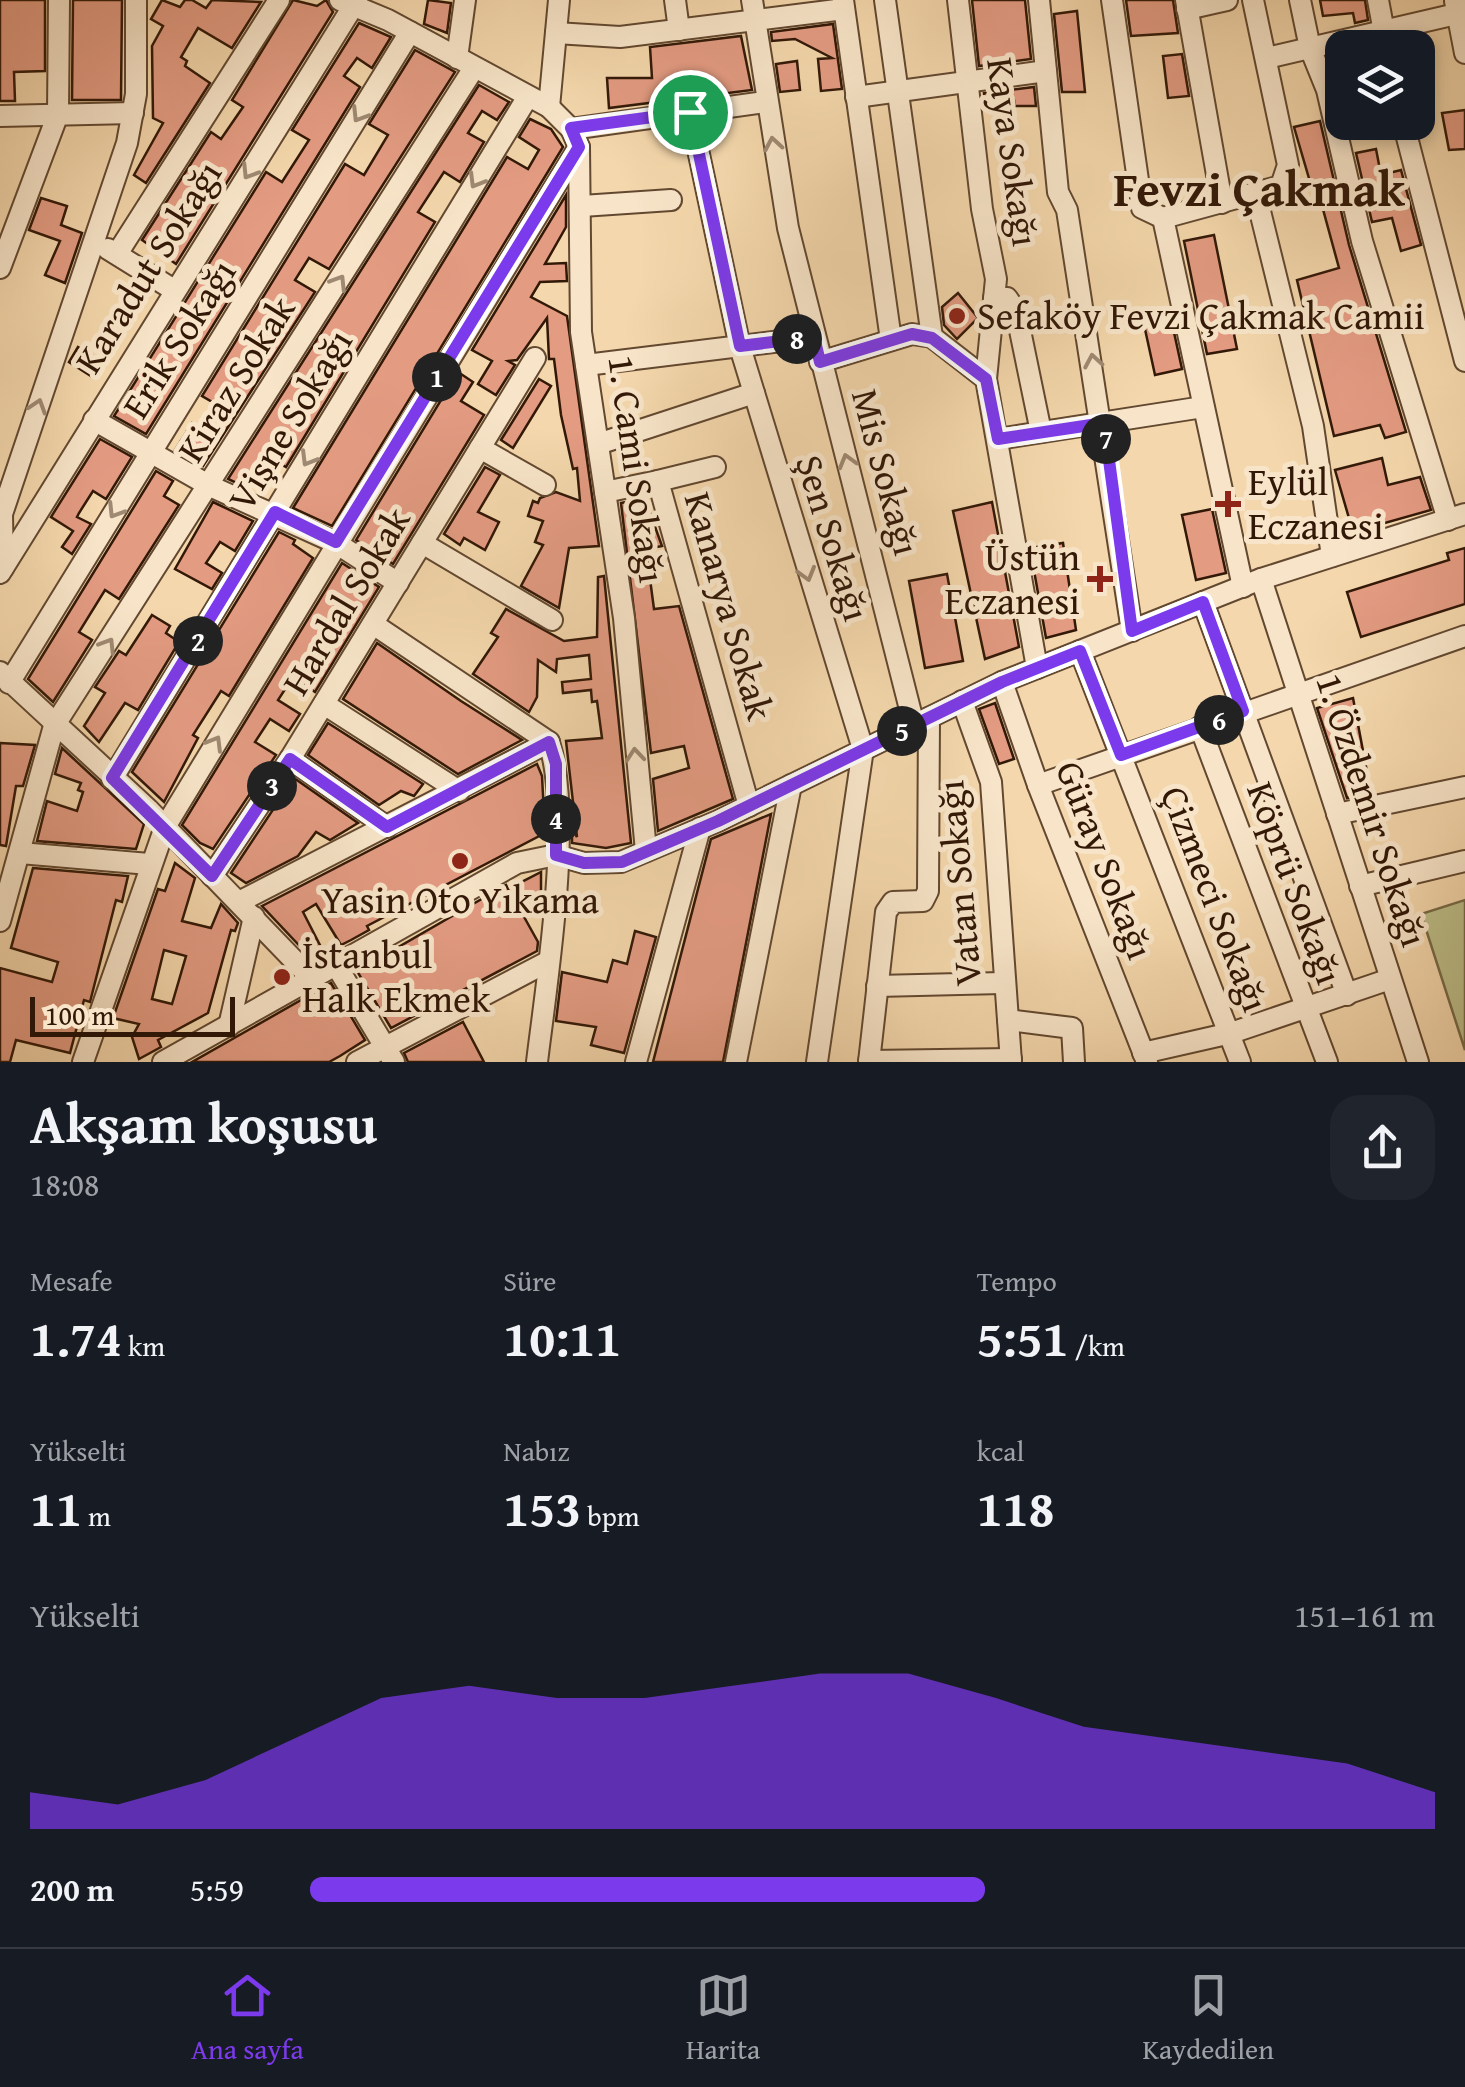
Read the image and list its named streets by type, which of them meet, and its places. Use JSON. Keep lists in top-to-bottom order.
{
  "streets": {
    "street": [
      "Kaya Sokağı",
      "Karadut Sokağı",
      "Erik Sokağı",
      "Kiraz Sokak",
      "Vişne Sokağı",
      "1. Cami Sokağı",
      "Mis Sokağı",
      "Şen Sokağı",
      "Hardal Sokak",
      "Kanarya Sokak",
      "1. Özdemir Sokağı",
      "Güray Sokağı",
      "Vatan Sokağı",
      "Köprü Sokağı",
      "Çizmeci Sokağı"
    ]
  },
  "one_way": ["Şen Sokağı"],
  "districts": ["Fevzi Çakmak"],
  "places": {
    "other": ["Sefaköy Fevzi Çakmak Camii", "Yasin Oto Yıkama", "İstanbul Halk Ekmek"],
    "health": ["Eylül Eczanesi", "Üstün Eczanesi"]
  },
  "scale_bar": "100 m",
  "page": {
    "pins": [
      "8",
      "1",
      "7",
      "2",
      "6",
      "5",
      "3",
      "4"
    ],
    "scale": "100 m",
    "heading": ["Akşam koşusu", "18:08"],
    "stats": [
      ["Mesafe", "1.74 km"],
      ["Süre", "10:11"],
      ["Tempo", "5:51 /km"],
      ["Yükselti", "11 m"],
      ["Nabız", "153 bpm"],
      ["kcal", "118"]
    ],
    "chart": ["Yükselti", "151–161 m"],
    "list": [
      {
        "name": "200 m",
        "note": "5:59"
      }
    ],
    "tabs": ["Ana sayfa", "Harita", "Kaydedilen"]
  }
}
